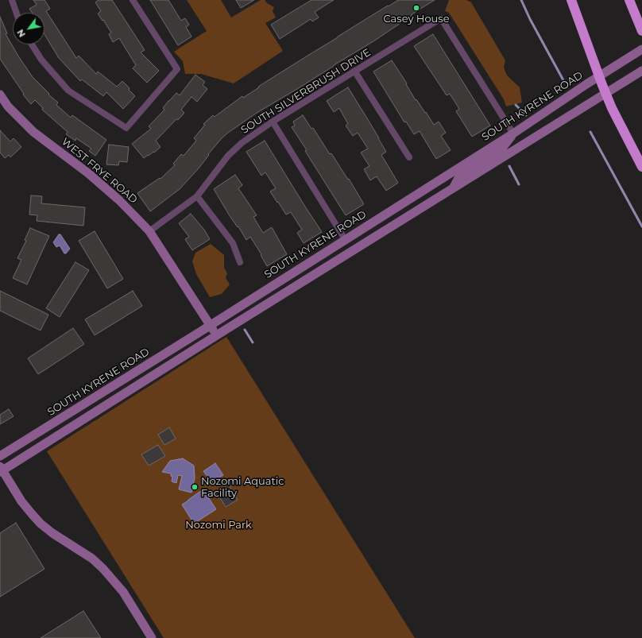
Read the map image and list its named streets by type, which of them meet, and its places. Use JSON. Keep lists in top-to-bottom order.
{
  "streets": {
    "main road": ["SOUTH KYRENE ROAD", "WEST FRYE ROAD"],
    "street": ["SOUTH SILVERBRUSH DRIVE"]
  },
  "crossings": [
    ["SOUTH SILVERBRUSH DRIVE", "SOUTH KYRENE ROAD"],
    ["SOUTH SILVERBRUSH DRIVE", "WEST FRYE ROAD"],
    ["SOUTH KYRENE ROAD", "WEST FRYE ROAD"]
  ],
  "parks": ["Nozomi Park"],
  "places": ["Casey House", "Nozomi Aquatic Facility"],
  "north": "bottom left"
}
